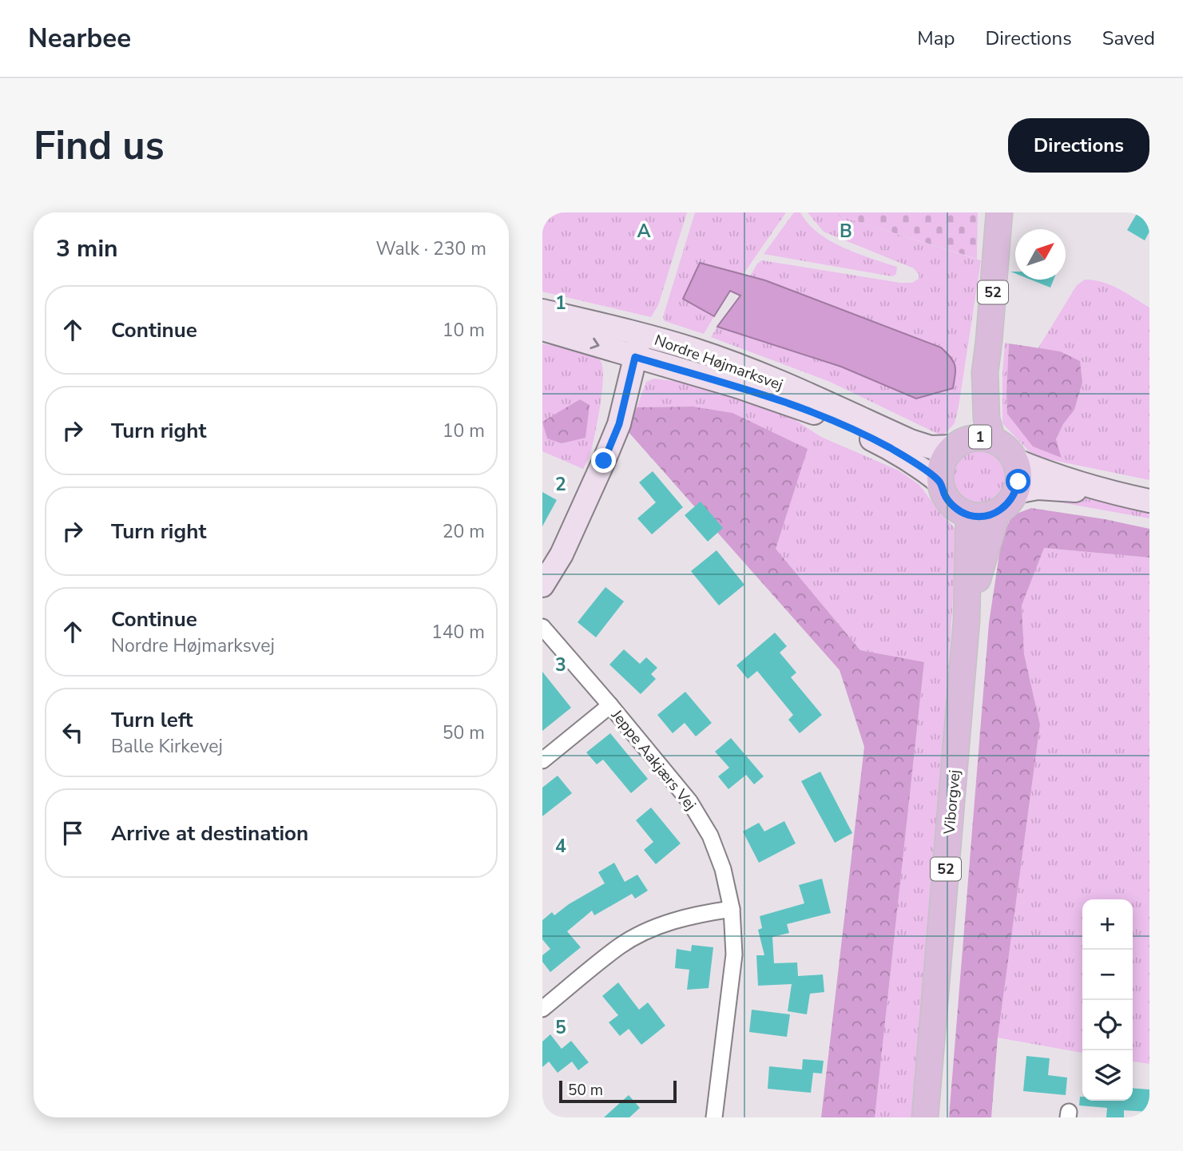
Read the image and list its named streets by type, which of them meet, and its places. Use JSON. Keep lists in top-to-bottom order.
{
  "streets": {
    "main road": ["52", "1", "Viborgvej"],
    "street": ["Nordre Højmarksvej", "Jeppe Aakjærs Vej"]
  },
  "crossings": [
    ["52", "1"],
    ["Nordre Højmarksvej", "1"],
    ["Nordre Højmarksvej", "Viborgvej"],
    ["1", "Viborgvej"]
  ],
  "scale_bar": "50 m",
  "north": "top right",
  "page": {
    "header": "Nearbee",
    "nav": ["Map", "Directions", "Saved"],
    "buttons": "Directions",
    "title": "Find us",
    "heading": ["3 min", "Walk · 230 m"],
    "list": [
      ["Continue", "10 m"],
      ["Turn right", "10 m"],
      ["Turn right", "20 m"],
      ["Continue", "Nordre Højmarksvej", "140 m"],
      ["Turn left", "Balle Kirkevej", "50 m"],
      "Arrive at destination"
    ],
    "map_buttons": ["+", "−"],
    "scale": "50 m"
  },
  "grid": {
    "columns": ["A", "B"],
    "rows": [
      "1",
      "2",
      "3",
      "4",
      "5"
    ]
  }
}
